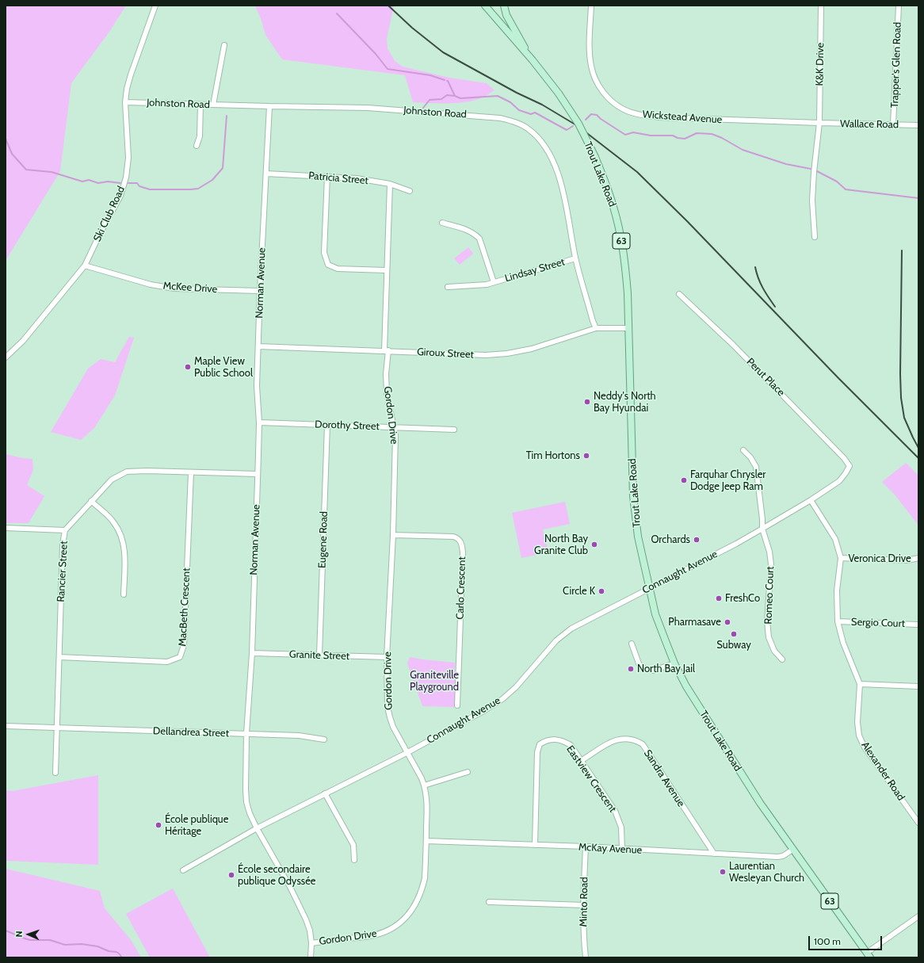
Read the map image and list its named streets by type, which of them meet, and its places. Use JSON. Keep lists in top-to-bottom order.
{
  "streets": {
    "main road": ["Trout Lake Road", "63"],
    "street": [
      "K&K Drive",
      "Trapper's Glen Road",
      "Johnston Road",
      "Wickstead Avenue",
      "Wallace Road",
      "Patricia Street",
      "Ski Club Road",
      "Lindsay Street",
      "Norman Avenue",
      "McKee Drive",
      "Giroux Street",
      "Perut Place",
      "Gordon Drive",
      "Dorothy Street",
      "Eugene Road",
      "Veronica Drive",
      "Rancier Street",
      "Connaught Avenue",
      "Carlo Crescent",
      "Romeo Court",
      "MacBeth Crescent",
      "Sergio Court",
      "Granite Street",
      "Dellandrea Street",
      "Alexander Road",
      "Sandra Avenue",
      "Eastview Crescent",
      "McKay Avenue",
      "Minto Road"
    ]
  },
  "crossings": [
    ["K&K Drive", "Wickstead Avenue"],
    ["K&K Drive", "Wallace Road"],
    ["Trapper's Glen Road", "Wallace Road"],
    ["Johnston Road", "Ski Club Road"],
    ["Johnston Road", "Lindsay Street"],
    ["Johnston Road", "Norman Avenue"],
    ["Johnston Road", "Giroux Street"],
    ["Wickstead Avenue", "Wallace Road"],
    ["Trout Lake Road", "Giroux Street"],
    ["Trout Lake Road", "Connaught Avenue"],
    ["Trout Lake Road", "McKay Avenue"],
    ["Patricia Street", "Norman Avenue"],
    ["Patricia Street", "Gordon Drive"],
    ["Ski Club Road", "McKee Drive"],
    ["Norman Avenue", "McKee Drive"],
    ["Norman Avenue", "Giroux Street"],
    ["Norman Avenue", "Gordon Drive"],
    ["Norman Avenue", "Dorothy Street"],
    ["Norman Avenue", "Rancier Street"],
    ["Norman Avenue", "Connaught Avenue"],
    ["Norman Avenue", "Granite Street"],
    ["Norman Avenue", "Dellandrea Street"],
    ["Giroux Street", "Gordon Drive"],
    ["Perut Place", "Connaught Avenue"],
    ["Gordon Drive", "Dorothy Street"],
    ["Gordon Drive", "Connaught Avenue"],
    ["Gordon Drive", "Carlo Crescent"],
    ["Gordon Drive", "Granite Street"],
    ["Gordon Drive", "McKay Avenue"],
    ["Dorothy Street", "Eugene Road"],
    ["Eugene Road", "Granite Street"],
    ["Veronica Drive", "Alexander Road"],
    ["Rancier Street", "MacBeth Crescent"],
    ["Rancier Street", "Dellandrea Street"],
    ["Connaught Avenue", "Romeo Court"],
    ["Connaught Avenue", "Alexander Road"],
    ["Sergio Court", "Alexander Road"],
    ["Sandra Avenue", "Eastview Crescent"],
    ["Sandra Avenue", "McKay Avenue"],
    ["Eastview Crescent", "McKay Avenue"],
    ["McKay Avenue", "Minto Road"]
  ],
  "parks": ["Graniteville Playground"],
  "places": [
    "Maple View Public School",
    "Neddy's North Bay Hyundai",
    "Tim Hortons",
    "Farquhar Chrysler Dodge Jeep Ram",
    "Orchards",
    "North Bay Granite Club",
    "Circle K",
    "FreshCo",
    "Pharmasave",
    "Subway",
    "North Bay Jail",
    "École publique Héritage",
    "Laurentian Wesleyan Church",
    "École secondaire publique Odyssée"
  ],
  "scale_bar": "100 m",
  "north": "left"
}
